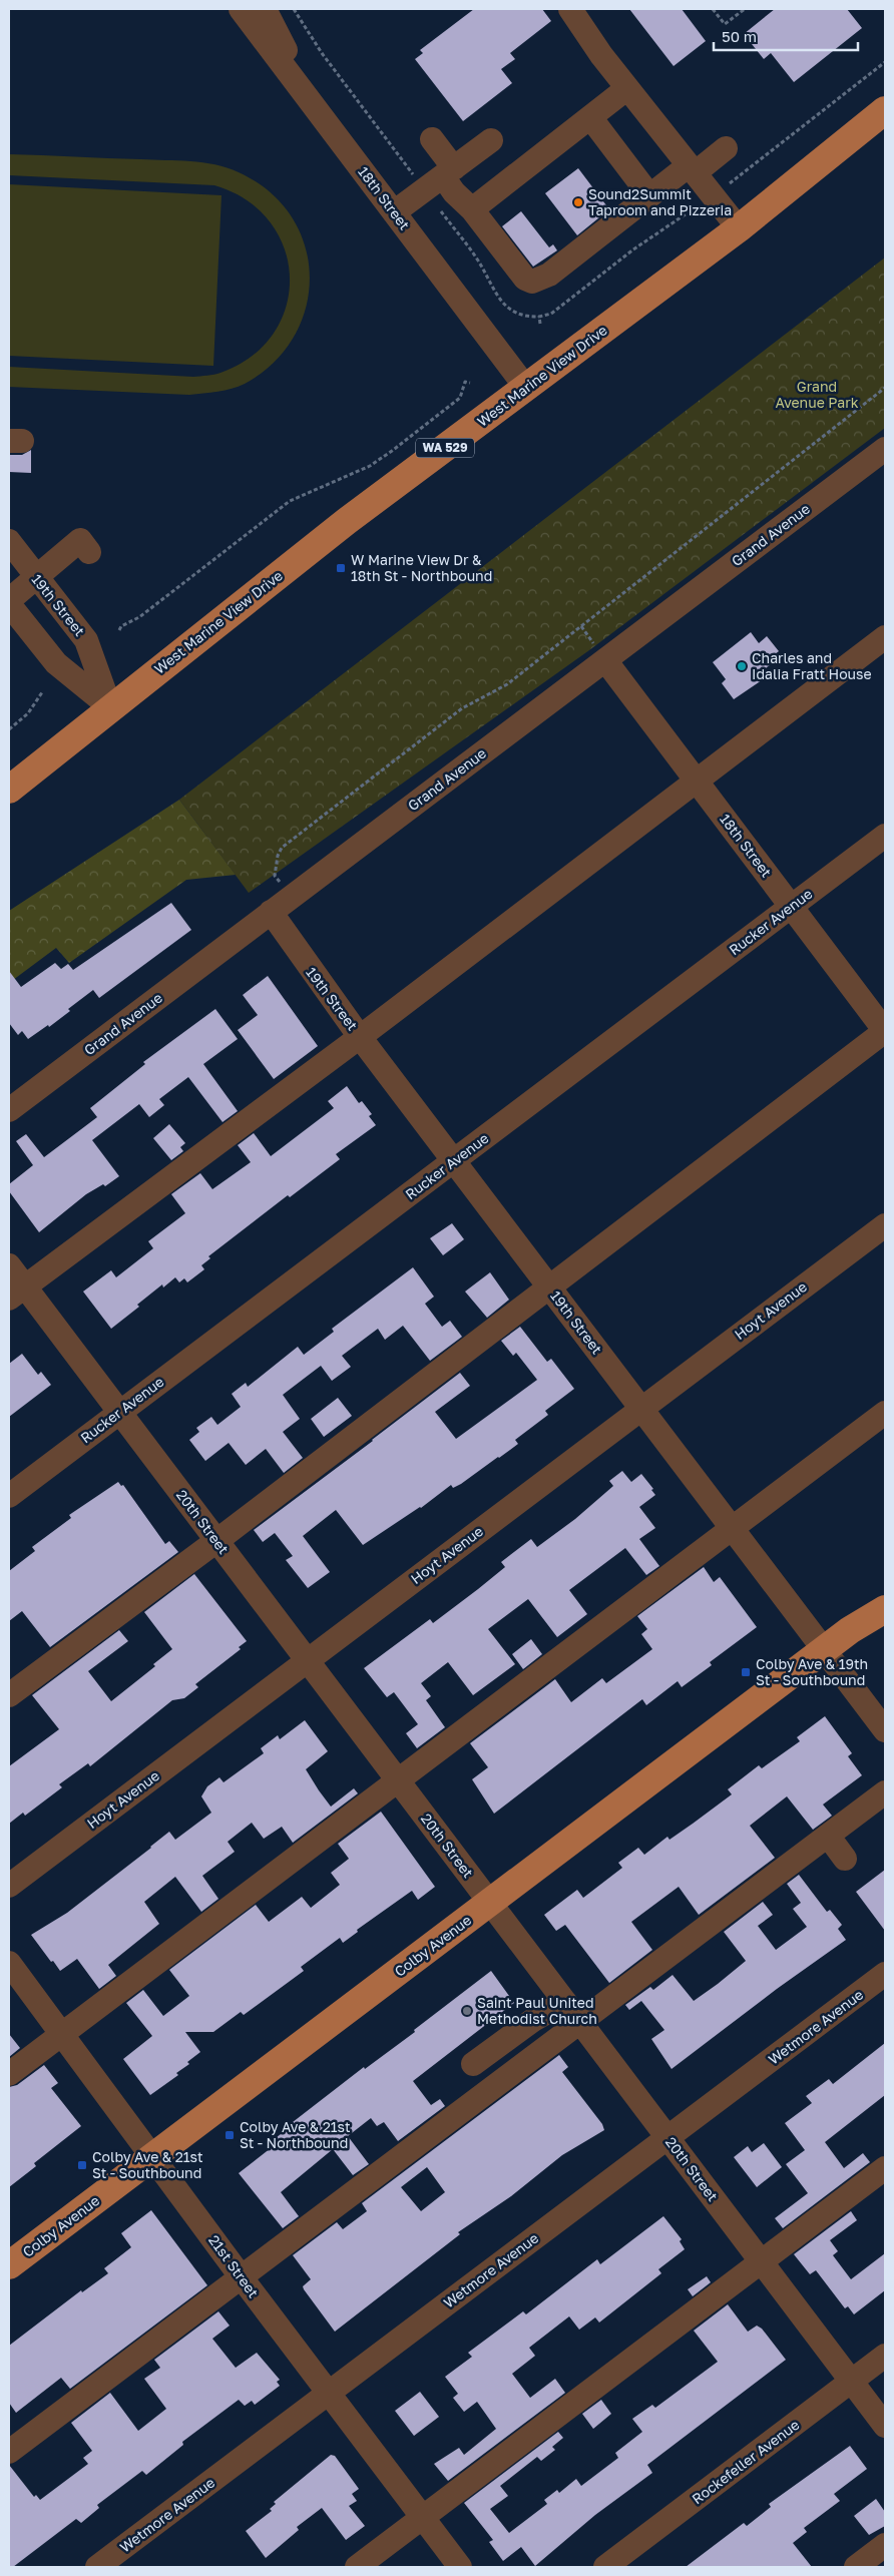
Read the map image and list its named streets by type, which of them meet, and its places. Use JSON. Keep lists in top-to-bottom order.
{
  "streets": {
    "main road": ["West Marine View Drive", "WA 529", "Colby Avenue"],
    "street": [
      "18th Street",
      "Grand Avenue",
      "19th Street",
      "Rucker Avenue",
      "Hoyt Avenue",
      "20th Street",
      "Wetmore Avenue",
      "21st Street",
      "Rockefeller Avenue"
    ]
  },
  "crossings": [
    ["18th Street", "West Marine View Drive"],
    ["18th Street", "Grand Avenue"],
    ["18th Street", "Rucker Avenue"],
    ["West Marine View Drive", "19th Street"],
    ["Grand Avenue", "19th Street"],
    ["19th Street", "Rucker Avenue"],
    ["19th Street", "Hoyt Avenue"],
    ["19th Street", "Colby Avenue"],
    ["Rucker Avenue", "20th Street"],
    ["Hoyt Avenue", "20th Street"],
    ["20th Street", "Colby Avenue"],
    ["20th Street", "Wetmore Avenue"],
    ["20th Street", "Rockefeller Avenue"],
    ["Colby Avenue", "21st Street"],
    ["Wetmore Avenue", "21st Street"]
  ],
  "parks": ["Grand Avenue Park"],
  "places": {
    "other": ["Sound2Summit Taproom and Pizzeria", "Charles and Idalia Fratt House", "Saint Paul United Methodist Church"],
    "transit": [
      "W Marine View Dr & 18th St - Northbound",
      "Colby Ave & 19th St - Southbound",
      "Colby Ave & 21st St - Northbound",
      "Colby Ave & 21st St - Southbound"
    ]
  },
  "scale_bar": "50 m"
}
